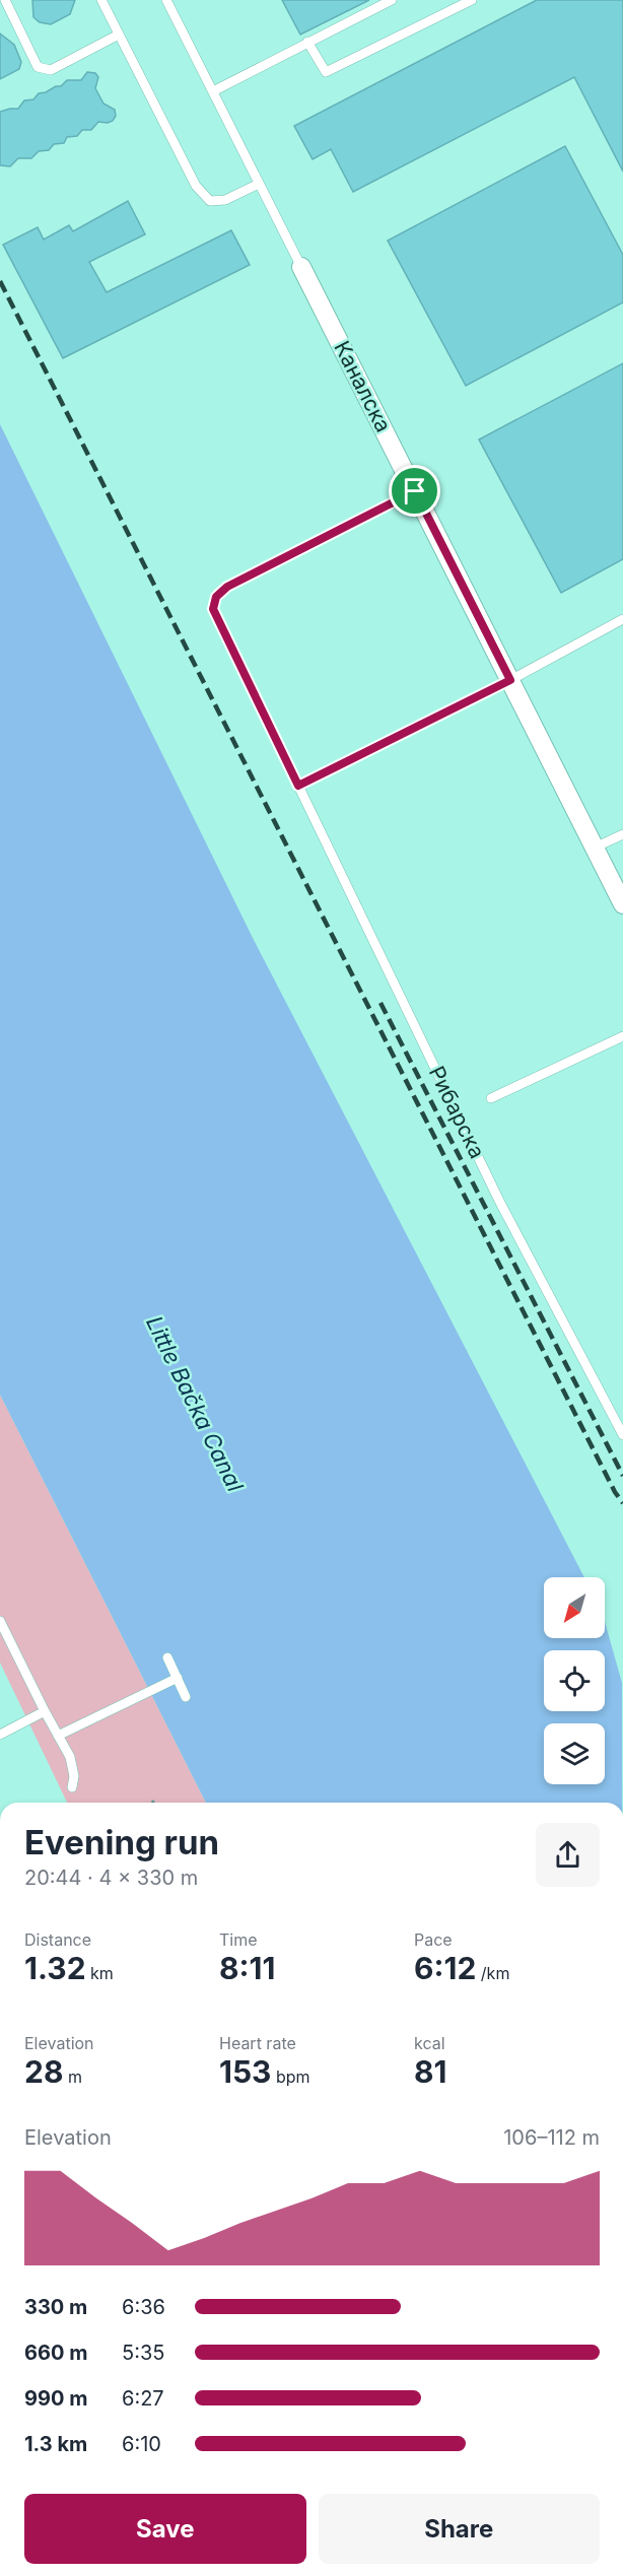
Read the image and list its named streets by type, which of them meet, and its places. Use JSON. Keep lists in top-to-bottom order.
{
  "streets": {
    "street": ["Каналска"],
    "lane": ["Рибарска"]
  },
  "crossings": [
    ["Каналска", "Рибарска"]
  ],
  "water": ["Little Bačka Canal"],
  "north": "bottom left",
  "page": {
    "heading": ["Evening run", "20:44 · 4 × 330 m"],
    "stats": [
      ["Distance", "1.32 km"],
      ["Time", "8:11"],
      ["Pace", "6:12 /km"],
      ["Elevation", "28 m"],
      ["Heart rate", "153 bpm"],
      ["kcal", "81"]
    ],
    "chart": ["Elevation", "106–112 m"],
    "list": [
      {
        "name": "330 m",
        "note": "6:36"
      },
      {
        "name": "660 m",
        "note": "5:35"
      },
      {
        "name": "990 m",
        "note": "6:27"
      },
      {
        "name": "1.3 km",
        "note": "6:10"
      }
    ],
    "buttons": ["Save", "Share"]
  }
}
